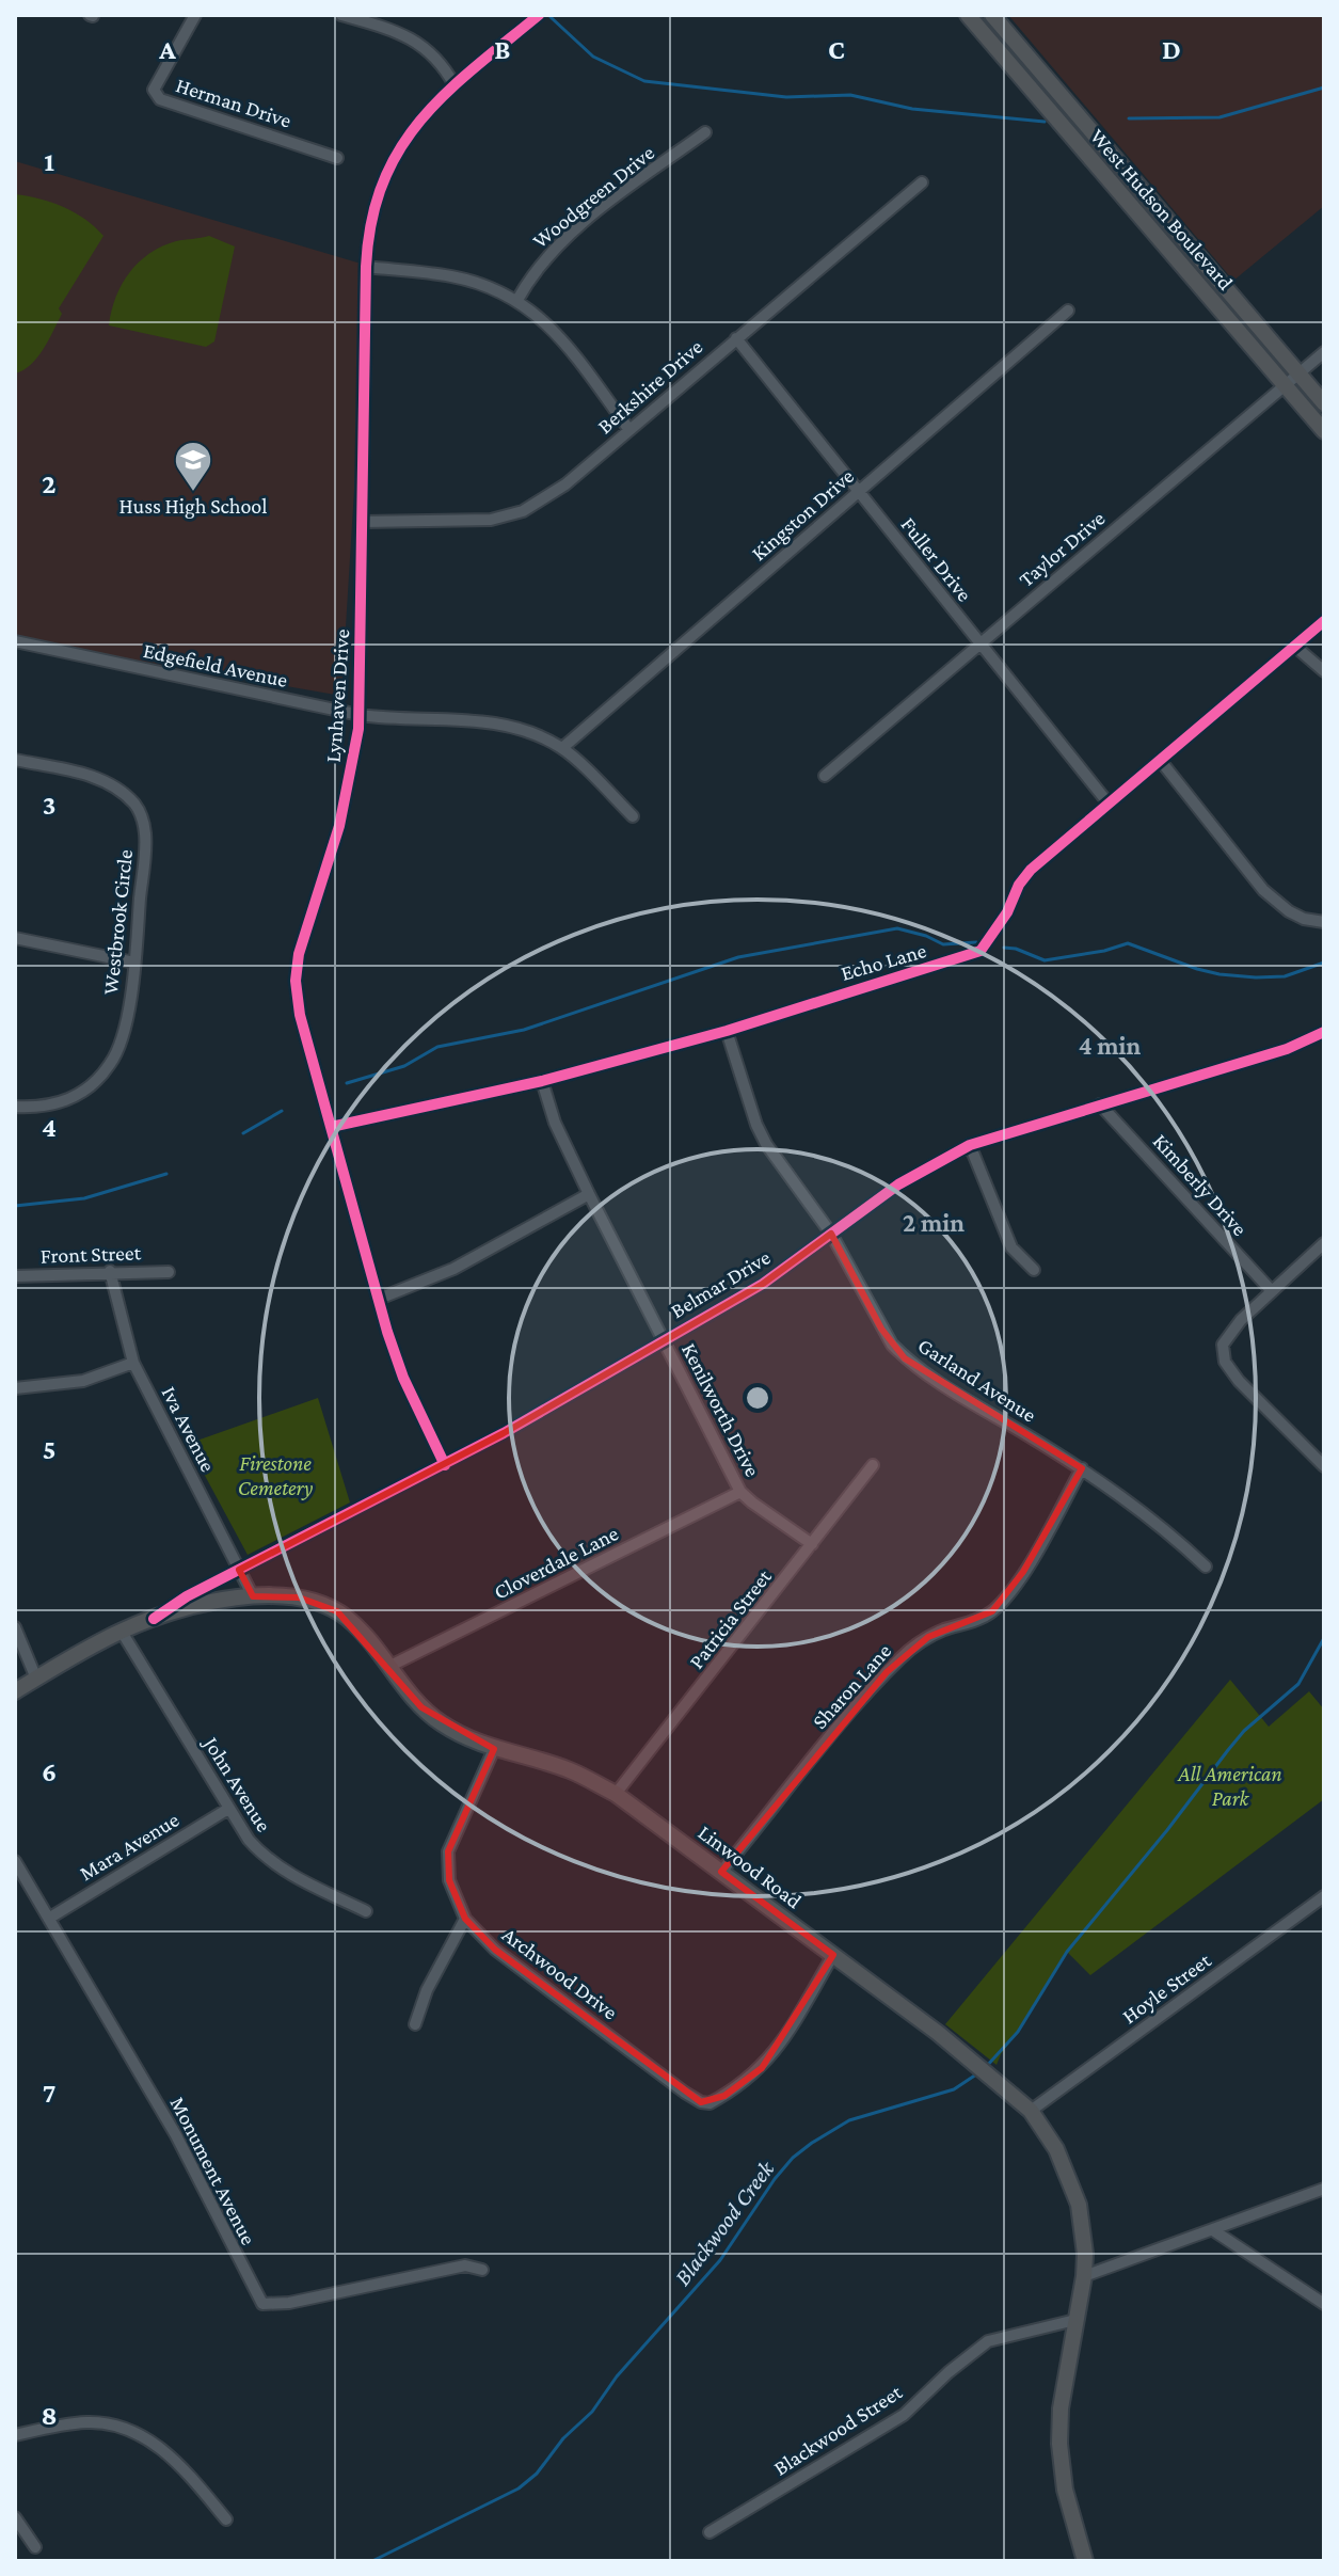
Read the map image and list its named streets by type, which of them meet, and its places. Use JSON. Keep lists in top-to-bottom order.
{
  "streets": {
    "main road": ["West Hudson Boulevard", "Linwood Road"],
    "street": [
      "Herman Drive",
      "Woodgreen Drive",
      "Berkshire Drive",
      "Kingston Drive",
      "Taylor Drive",
      "Fuller Drive",
      "Edgefield Avenue",
      "Lynhaven Drive",
      "Westbrook Circle",
      "Echo Lane",
      "Kimberly Drive",
      "Front Street",
      "Belmar Drive",
      "Garland Avenue",
      "Kenilworth Drive",
      "Iva Avenue",
      "Cloverdale Lane",
      "Patricia Street",
      "Sharon Lane",
      "John Avenue",
      "Mara Avenue",
      "Archwood Drive",
      "Hoyle Street",
      "Monument Avenue",
      "Blackwood Street"
    ]
  },
  "crossings": [
    ["West Hudson Boulevard", "Taylor Drive"],
    ["Berkshire Drive", "Fuller Drive"],
    ["Berkshire Drive", "Lynhaven Drive"],
    ["Kingston Drive", "Fuller Drive"],
    ["Kingston Drive", "Edgefield Avenue"],
    ["Taylor Drive", "Fuller Drive"],
    ["Fuller Drive", "Echo Lane"],
    ["Edgefield Avenue", "Lynhaven Drive"],
    ["Lynhaven Drive", "Echo Lane"],
    ["Lynhaven Drive", "Belmar Drive"],
    ["Echo Lane", "Garland Avenue"],
    ["Echo Lane", "Kenilworth Drive"],
    ["Kimberly Drive", "Belmar Drive"],
    ["Front Street", "Iva Avenue"],
    ["Belmar Drive", "Garland Avenue"],
    ["Belmar Drive", "Kenilworth Drive"],
    ["Belmar Drive", "Iva Avenue"],
    ["Belmar Drive", "Linwood Road"],
    ["Garland Avenue", "Sharon Lane"],
    ["Kenilworth Drive", "Cloverdale Lane"],
    ["Kenilworth Drive", "Patricia Street"],
    ["Iva Avenue", "Linwood Road"],
    ["Cloverdale Lane", "Linwood Road"],
    ["Patricia Street", "Linwood Road"],
    ["Sharon Lane", "Linwood Road"],
    ["John Avenue", "Mara Avenue"],
    ["John Avenue", "Linwood Road"],
    ["Mara Avenue", "Monument Avenue"],
    ["Linwood Road", "Archwood Drive"],
    ["Linwood Road", "Hoyle Street"],
    ["Linwood Road", "Blackwood Street"]
  ],
  "water": ["Blackwood Creek"],
  "parks": ["Firestone Cemetery", "All American Park"],
  "places": {
    "school or university": ["Huss High School"]
  },
  "grid": {
    "columns": [
      "A",
      "B",
      "C",
      "D"
    ],
    "rows": [
      "1",
      "2",
      "3",
      "4",
      "5",
      "6",
      "7",
      "8"
    ]
  },
  "rings": ["4 min", "2 min"]
}
